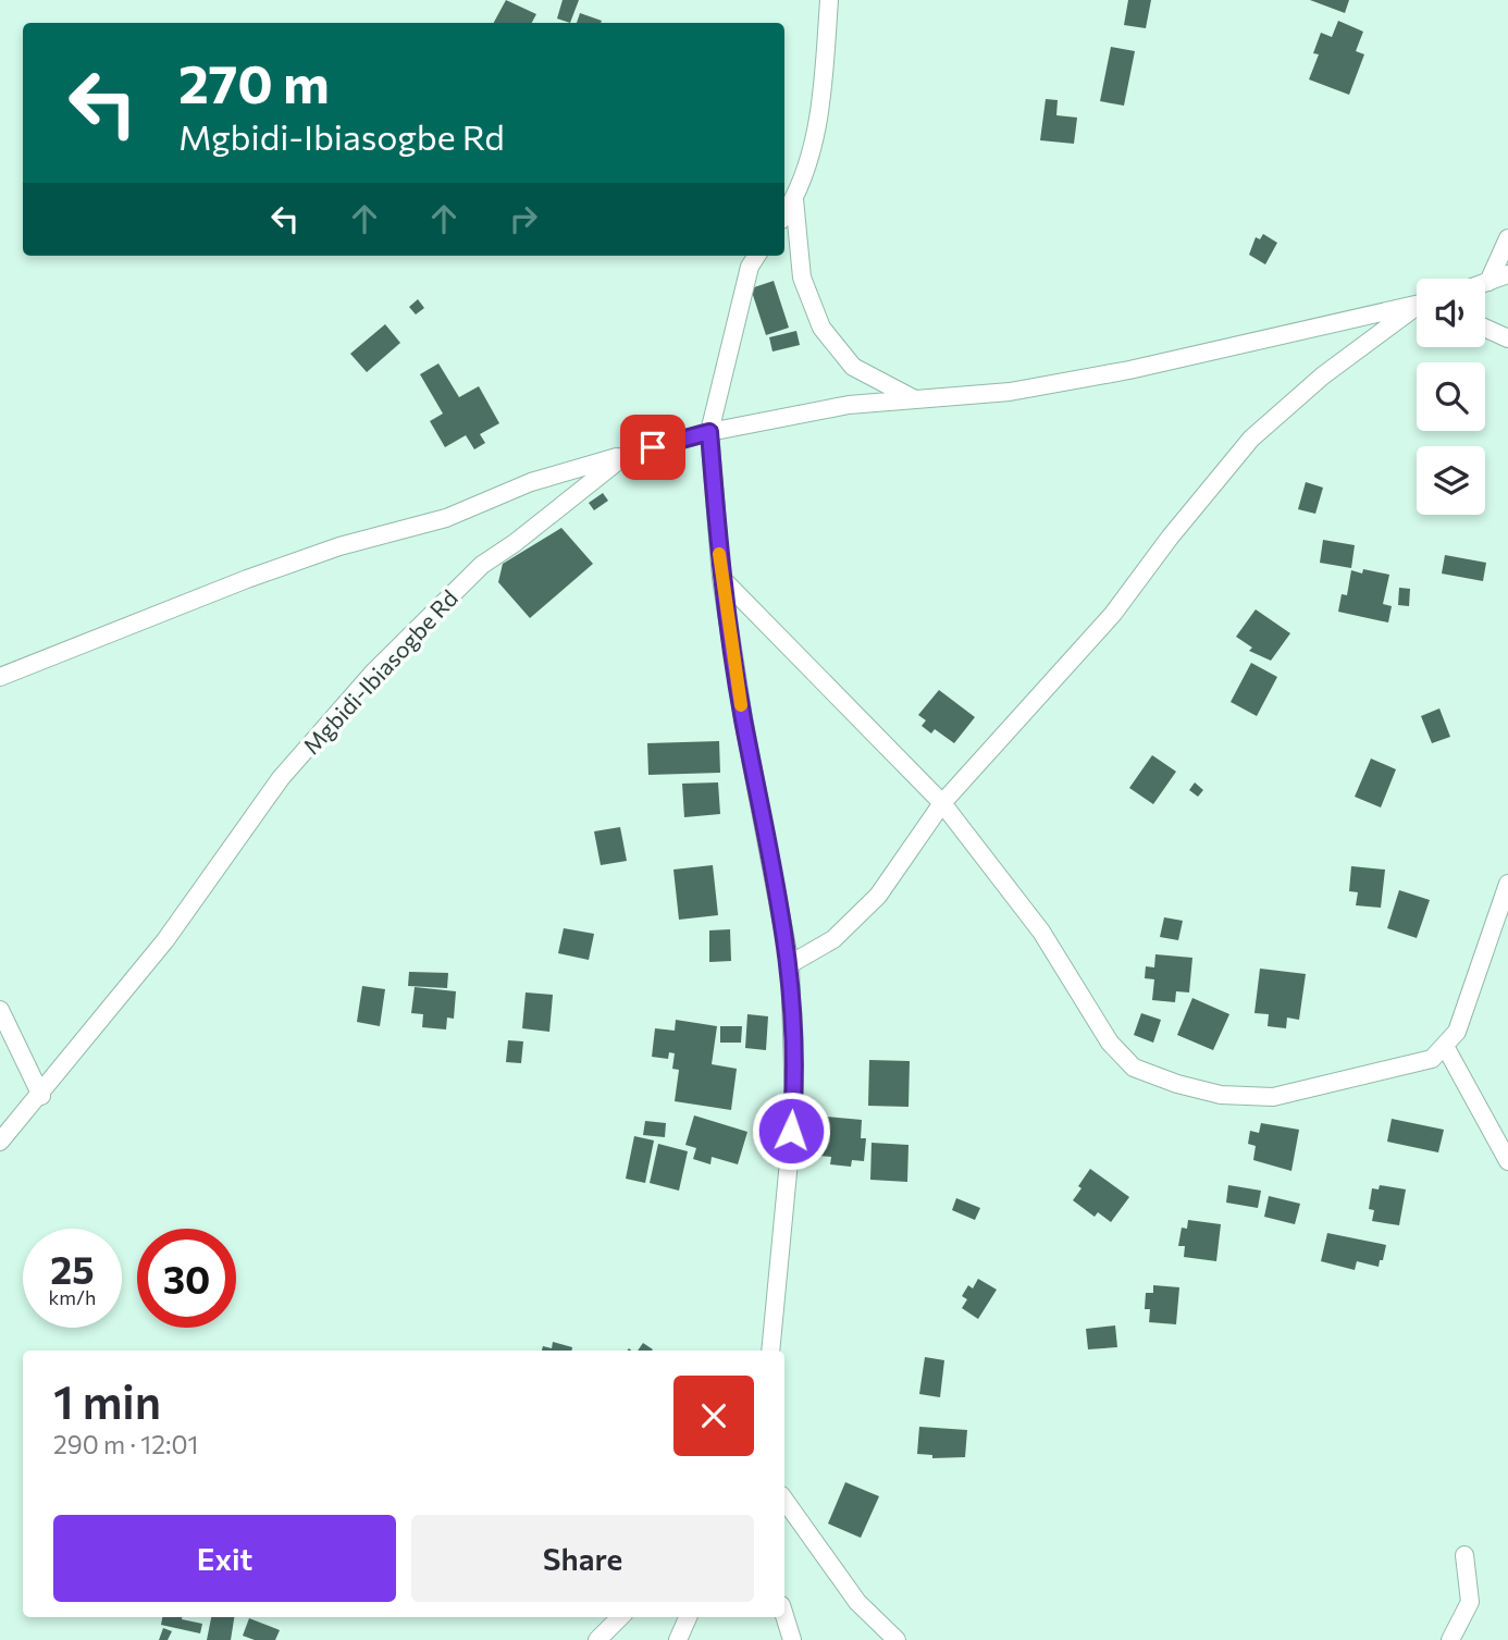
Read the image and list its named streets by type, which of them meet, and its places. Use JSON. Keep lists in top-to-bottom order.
{
  "streets": {
    "street": ["Mgbidi-Ibiasogbe Rd"]
  },
  "page": {
    "turn": ["270 m", "Mgbidi-Ibiasogbe Rd"],
    "speed": "25 km/h",
    "limit": "30",
    "heading": ["1 min", "290 m · 12:01"],
    "buttons": ["Exit", "Share"]
  }
}
